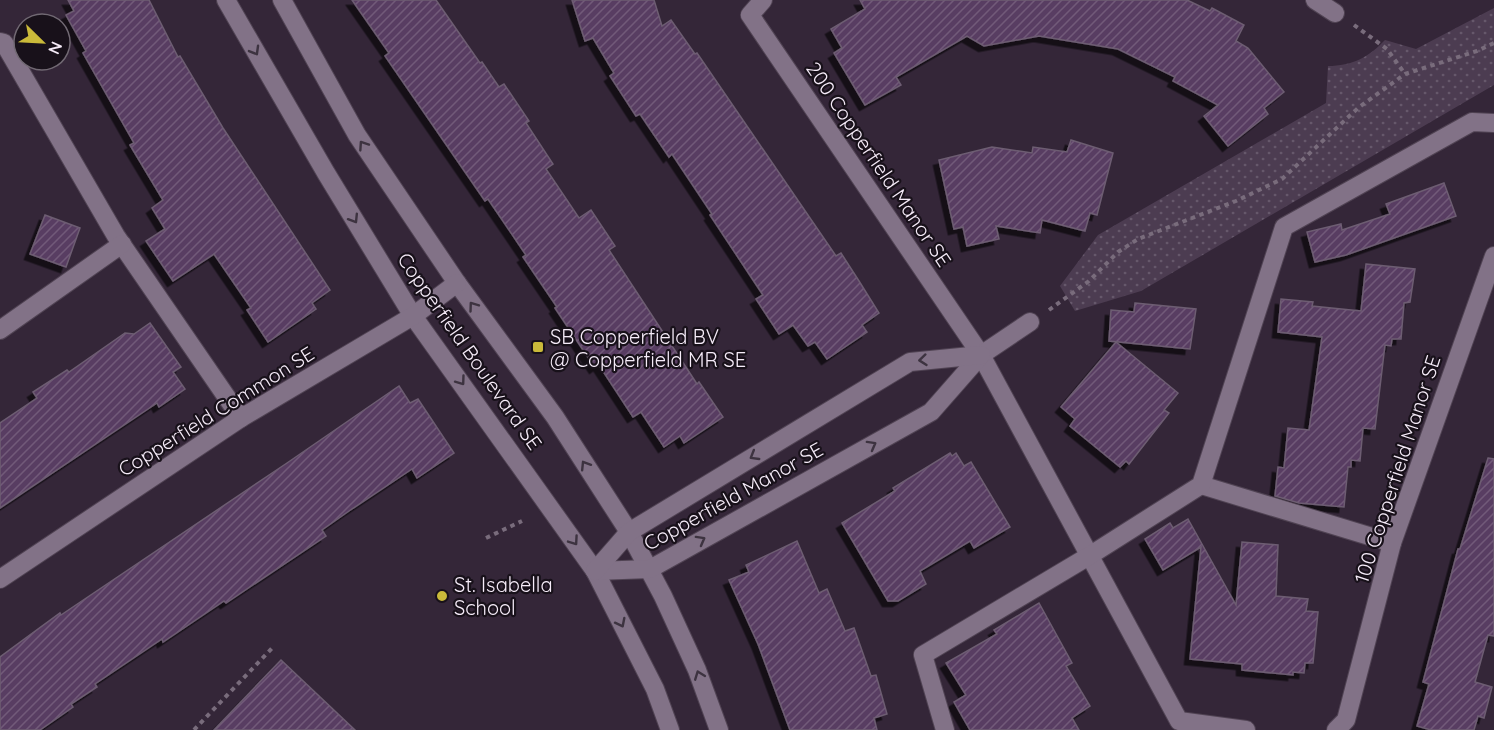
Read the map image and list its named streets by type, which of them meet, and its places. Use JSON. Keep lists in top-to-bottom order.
{
  "streets": {
    "street": [
      "200 Copperfield Manor SE",
      "Copperfield Boulevard SE",
      "Copperfield Common SE",
      "100 Copperfield Manor SE",
      "Copperfield Manor SE"
    ]
  },
  "crossings": [
    ["200 Copperfield Manor SE", "Copperfield Manor SE"],
    ["Copperfield Boulevard SE", "Copperfield Common SE"],
    ["Copperfield Boulevard SE", "Copperfield Manor SE"]
  ],
  "places": {
    "transit": ["SB Copperfield BV @ Copperfield MR SE"],
    "other": ["St. Isabella School"]
  },
  "north": "bottom right"
}
